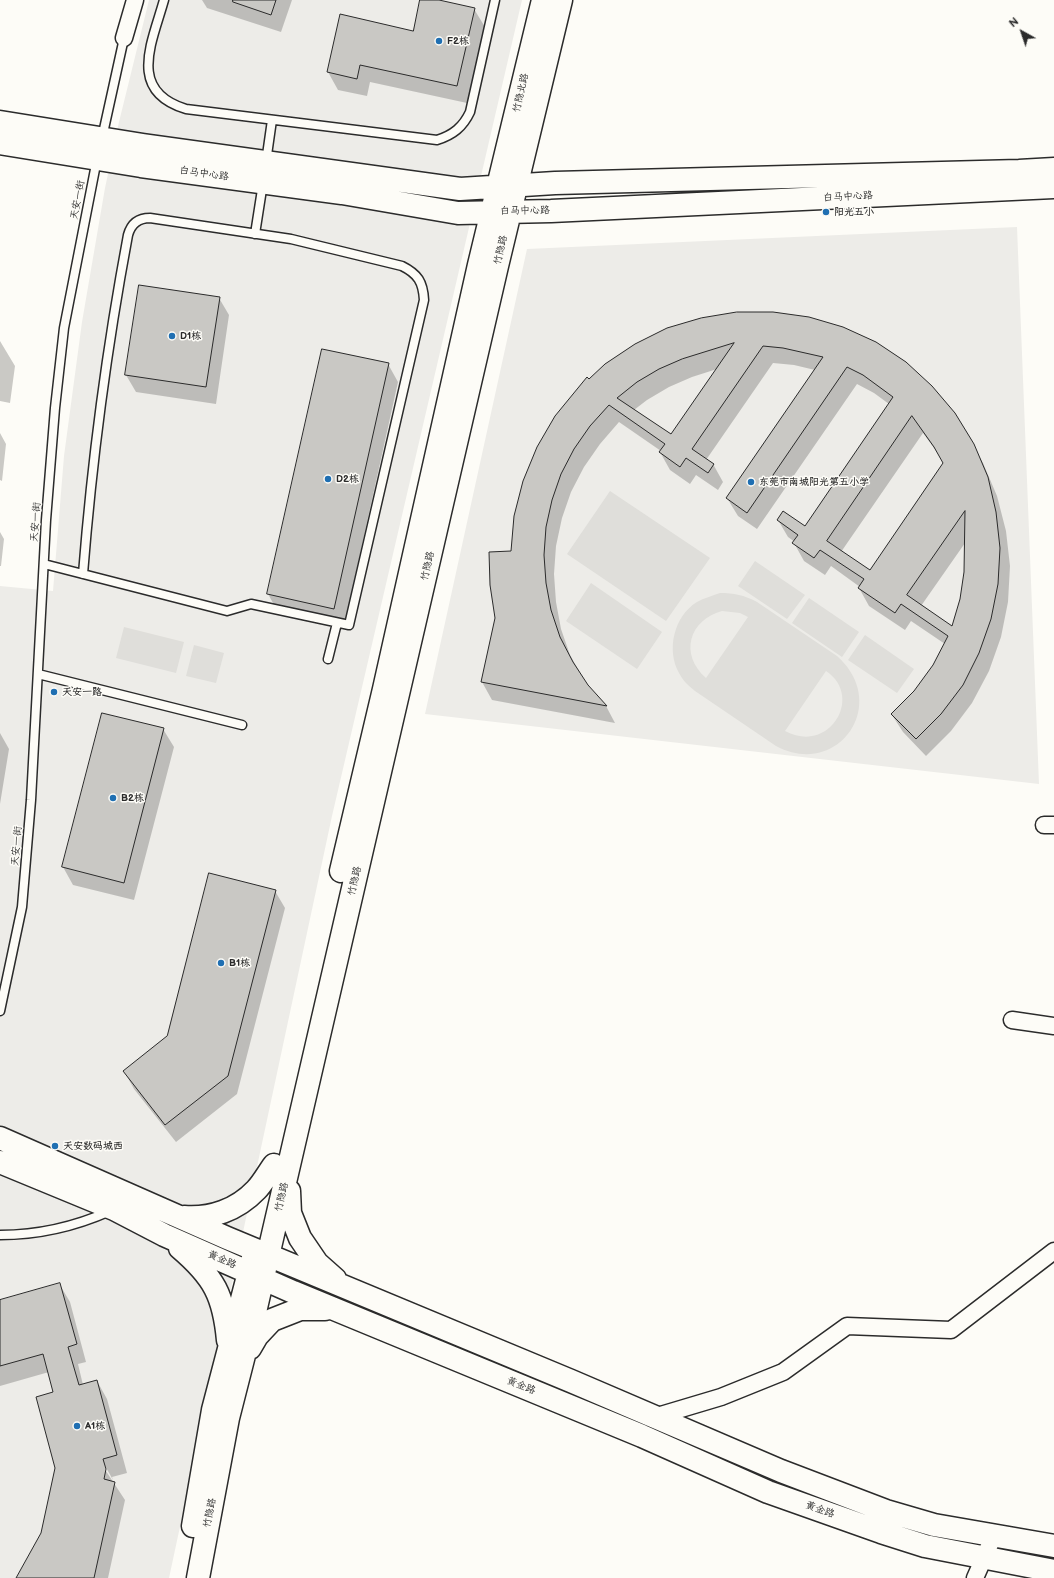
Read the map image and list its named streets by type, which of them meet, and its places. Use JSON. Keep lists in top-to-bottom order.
{
  "streets": {
    "street": [
      "竹隐北路",
      "白马中心路",
      "竹隐路",
      "黄金路"
    ],
    "lane": ["天安一街"]
  },
  "crossings": [
    ["竹隐北路", "白马中心路"],
    ["竹隐北路", "竹隐路"],
    ["白马中心路", "天安一街"],
    ["白马中心路", "竹隐路"],
    ["竹隐路", "黄金路"]
  ],
  "places": [
    "F2栋",
    "阳光五小",
    "D1栋",
    "D2栋",
    "东莞市南城阳光第五小学",
    "天安一路",
    "B2栋",
    "B1栋",
    "天安数码城西",
    "A1栋"
  ],
  "north": "top left"
}
